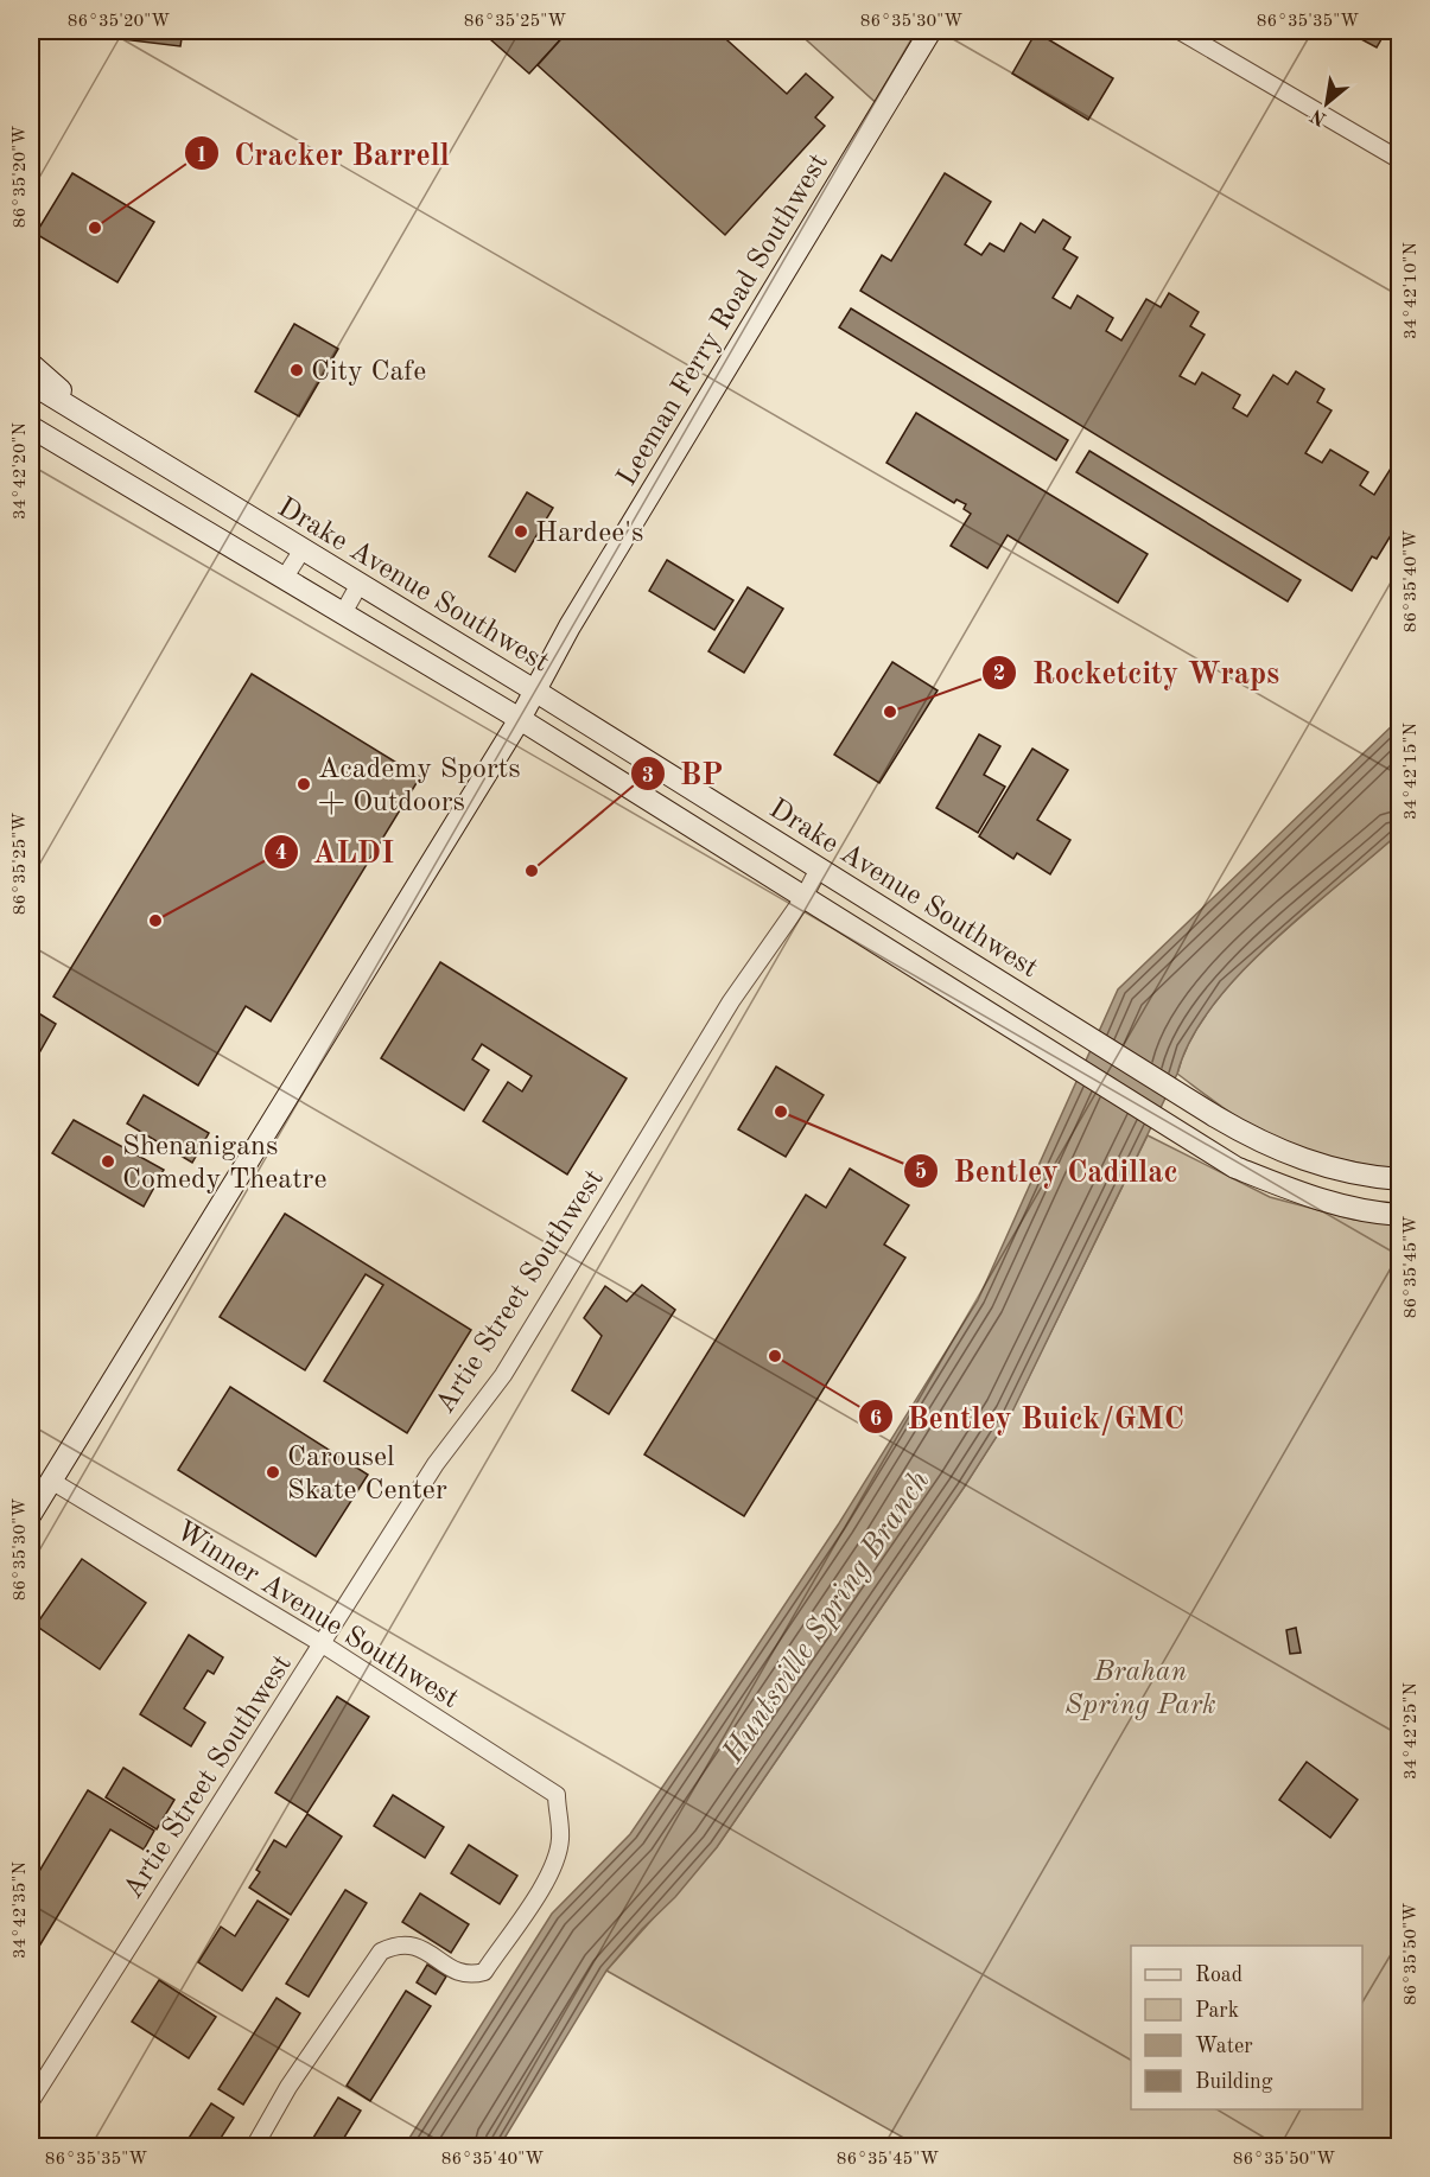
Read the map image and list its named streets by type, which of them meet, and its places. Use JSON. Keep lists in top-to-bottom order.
{
  "streets": {
    "street": [
      "Leeman Ferry Road Southwest",
      "Drake Avenue Southwest",
      "Artie Street Southwest",
      "Winner Avenue Southwest"
    ]
  },
  "crossings": [
    ["Leeman Ferry Road Southwest", "Drake Avenue Southwest"],
    ["Leeman Ferry Road Southwest", "Winner Avenue Southwest"],
    ["Drake Avenue Southwest", "Artie Street Southwest"],
    ["Artie Street Southwest", "Winner Avenue Southwest"]
  ],
  "water": ["Huntsville Spring Branch"],
  "parks": ["Brahan Spring Park"],
  "places": [
    "Cracker Barrell",
    "City Cafe",
    "Hardee's",
    "Rocketcity Wraps",
    "Academy Sports + Outdoors",
    "BP",
    "ALDI",
    "Bentley Cadillac",
    "Shenanigans Comedy Theatre",
    "Bentley Buick/GMC",
    "Carousel Skate Center"
  ],
  "legend": [
    "Road",
    "Park",
    "Water",
    "Building"
  ],
  "north": "bottom left",
  "coordinates": [
    "86°35'20\"W",
    "86°35'25\"W",
    "86°35'30\"W",
    "86°35'35\"W",
    "34°42'10\"N",
    "34°42'20\"N",
    "86°35'40\"W",
    "34°42'15\"N",
    "86°35'45\"W",
    "34°42'25\"N",
    "34°42'35\"N",
    "86°35'50\"W"
  ]
}
